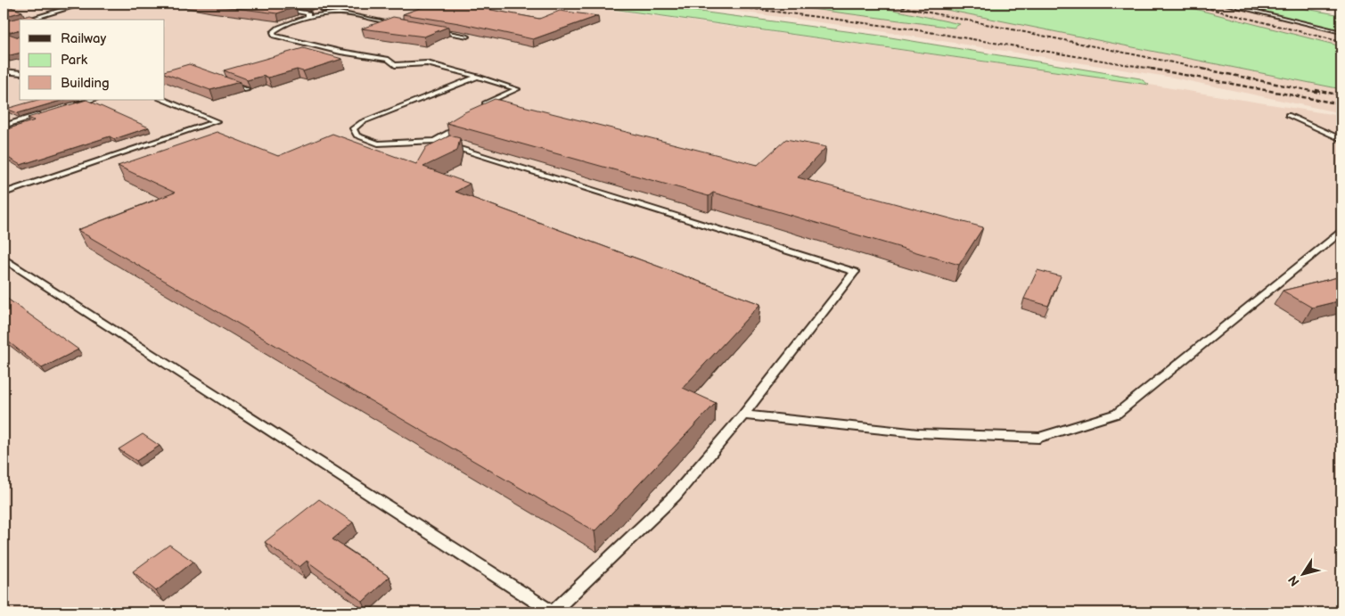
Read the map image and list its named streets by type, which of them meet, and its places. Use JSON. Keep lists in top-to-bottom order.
{
  "legend": ["Railway", "Park", "Building"],
  "north": "bottom left"
}
